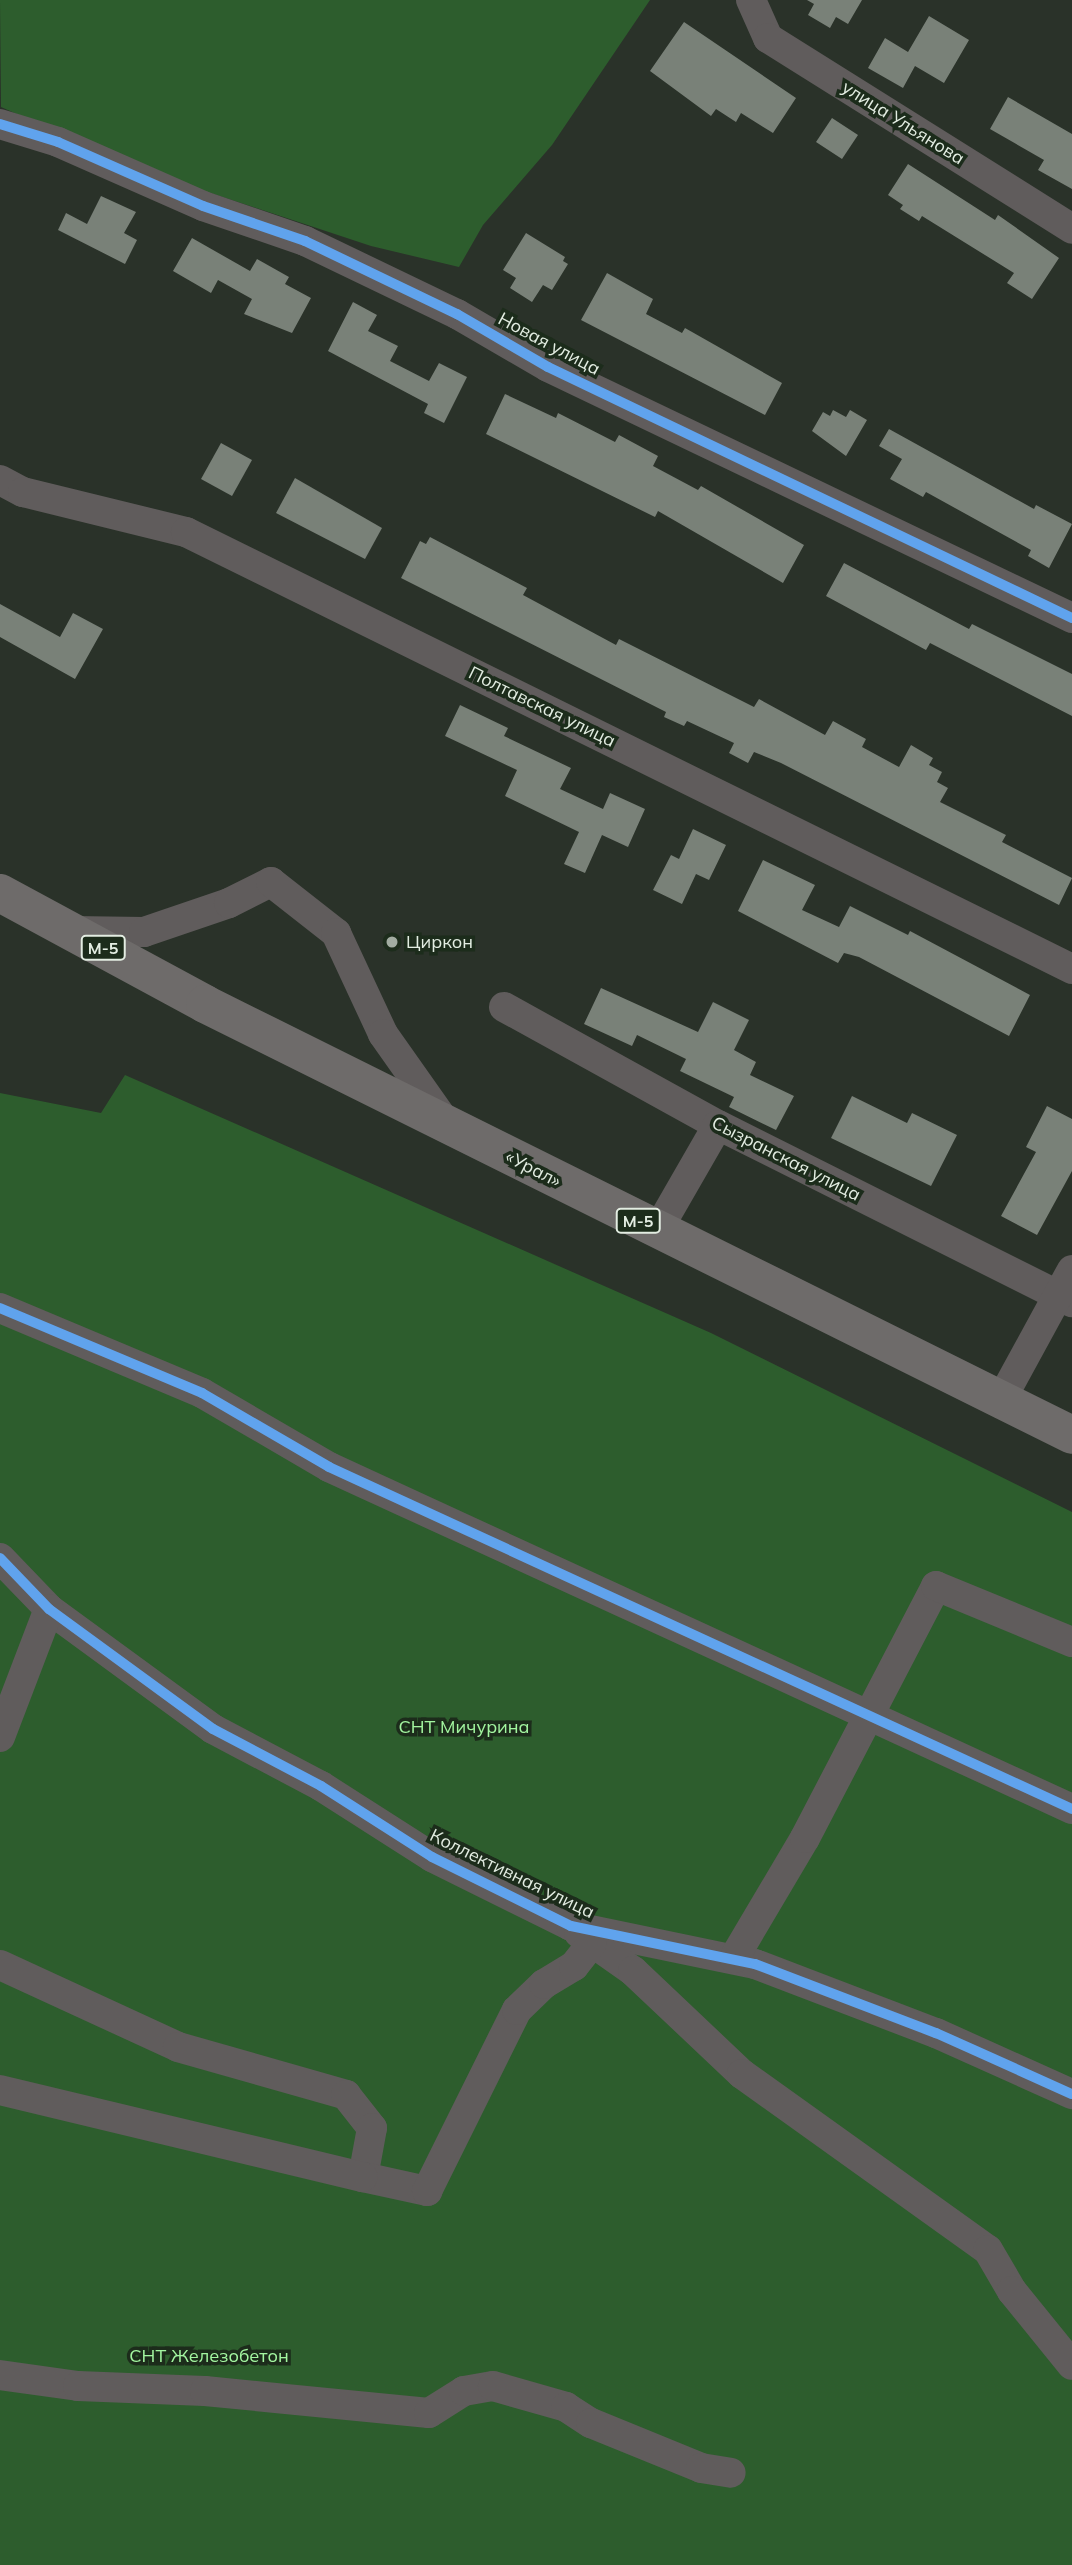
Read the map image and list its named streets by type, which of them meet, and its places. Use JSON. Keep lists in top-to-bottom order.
{
  "streets": {
    "highway": ["М-5", "«Урал»"],
    "street": [
      "улица Ульянова",
      "Новая улица",
      "Полтавская улица",
      "Сызранская улица",
      "Коллективная улица"
    ]
  },
  "parks": ["СНТ Мичурина", "СНТ Железобетон"],
  "places": ["Циркон"]
}
